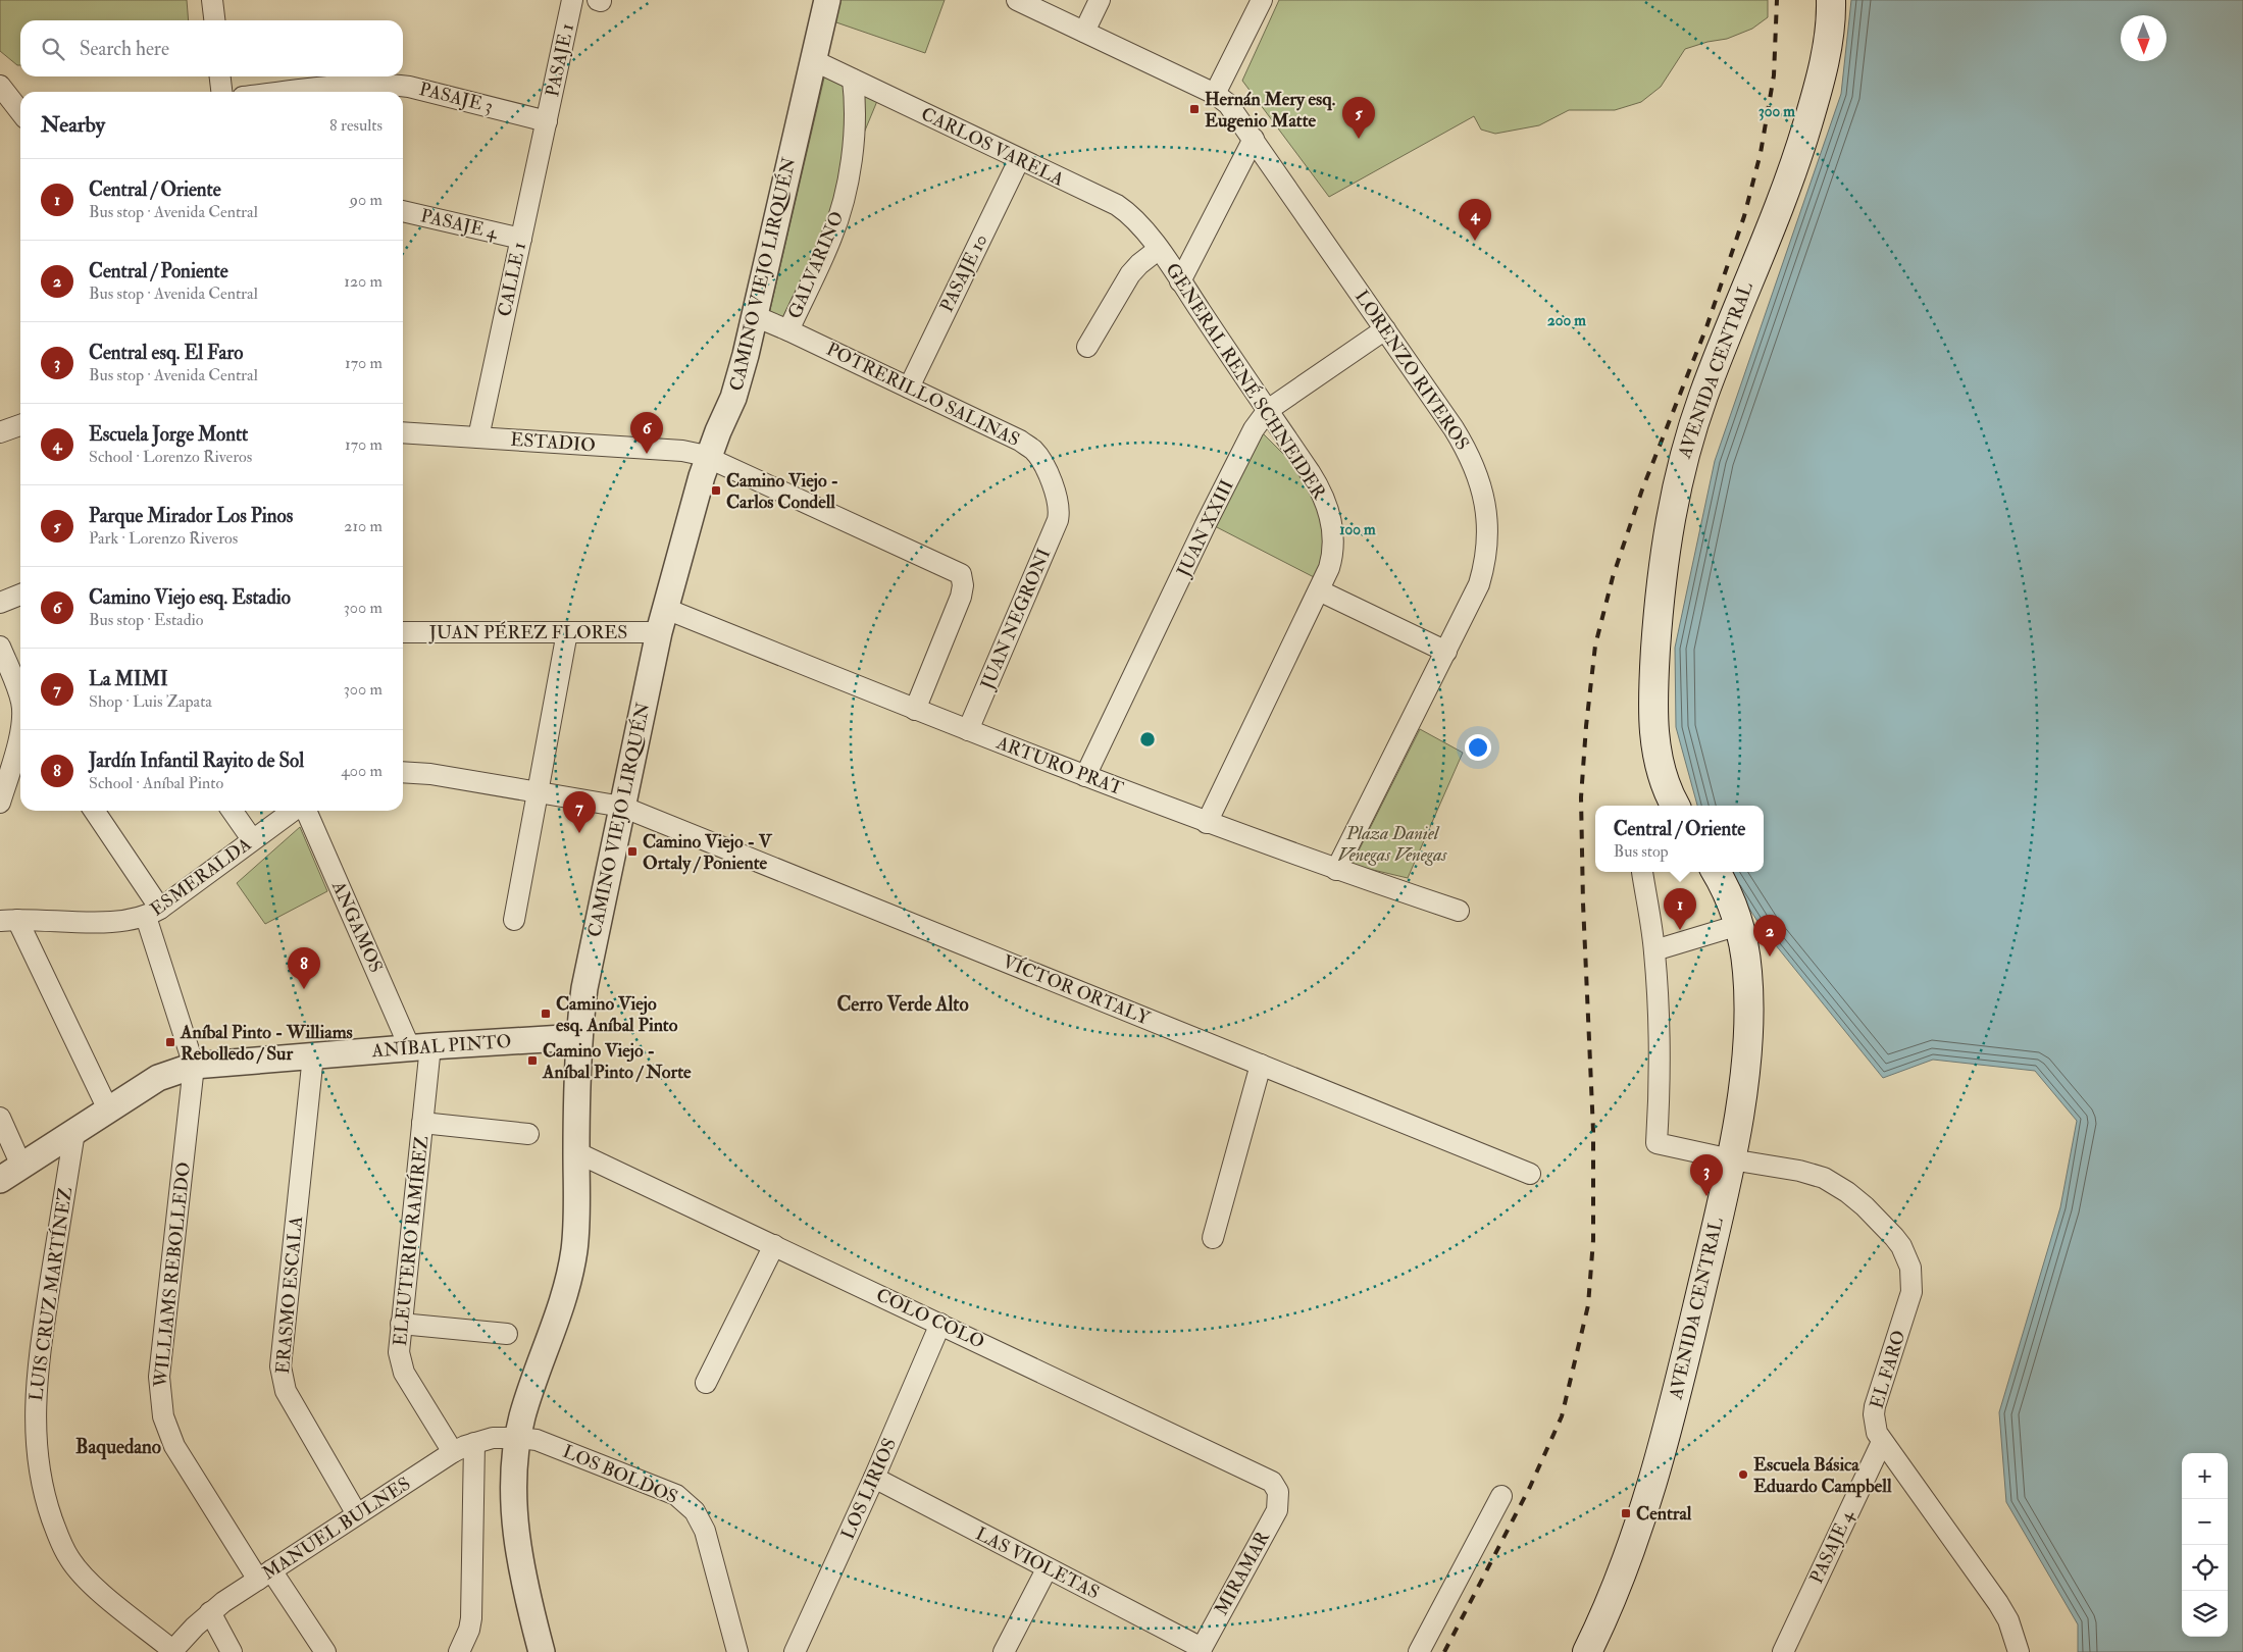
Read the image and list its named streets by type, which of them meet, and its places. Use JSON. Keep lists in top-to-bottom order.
{
  "streets": {
    "main road": ["AVENIDA CENTRAL"],
    "street": [
      "PASAJE 1",
      "PASAJE 3",
      "CARLOS VARELA",
      "PASAJE 4",
      "GALVARINO",
      "PASAJE 10",
      "CAMINO VIEJO LIRQUÉN",
      "CALLE 1",
      "LORENZO RIVEROS",
      "GENERAL RENÉ SCHNEIDER",
      "POTRERILLO SALINAS",
      "ESTADIO",
      "JUAN XXIII",
      "JUAN NEGRONI",
      "JUAN PÉREZ FLORES",
      "ARTURO PRAT",
      "ESMERALDA",
      "ANGAMOS",
      "VÍCTOR ORTALY",
      "ANÍBAL PINTO",
      "ELEUTERIO RAMÍREZ",
      "WILLIAMS REBOLLEDO",
      "LUIS CRUZ MARTÍNEZ",
      "ERASMO ESCALA",
      "COLO COLO",
      "EL FARO",
      "LOS BOLDOS",
      "LOS LIRIOS",
      "MANUEL BULNES",
      "LAS VIOLETAS",
      "MIRAMAR"
    ]
  },
  "crossings": [
    ["PASAJE 1", "PASAJE 3"],
    ["PASAJE 1", "CALLE 1"],
    ["PASAJE 3", "CALLE 1"],
    ["CARLOS VARELA", "GALVARINO"],
    ["CARLOS VARELA", "PASAJE 10"],
    ["CARLOS VARELA", "CAMINO VIEJO LIRQUÉN"],
    ["CARLOS VARELA", "GENERAL RENÉ SCHNEIDER"],
    ["PASAJE 4", "CALLE 1"],
    ["PASAJE 4", "EL FARO"],
    ["GALVARINO", "POTRERILLO SALINAS"],
    ["PASAJE 10", "POTRERILLO SALINAS"],
    ["CAMINO VIEJO LIRQUÉN", "POTRERILLO SALINAS"],
    ["CAMINO VIEJO LIRQUÉN", "ESTADIO"],
    ["CAMINO VIEJO LIRQUÉN", "JUAN PÉREZ FLORES"],
    ["CAMINO VIEJO LIRQUÉN", "ARTURO PRAT"],
    ["CAMINO VIEJO LIRQUÉN", "VÍCTOR ORTALY"],
    ["CAMINO VIEJO LIRQUÉN", "ANÍBAL PINTO"],
    ["CAMINO VIEJO LIRQUÉN", "COLO COLO"],
    ["CAMINO VIEJO LIRQUÉN", "LOS BOLDOS"],
    ["CAMINO VIEJO LIRQUÉN", "MANUEL BULNES"],
    ["CALLE 1", "ESTADIO"],
    ["LORENZO RIVEROS", "JUAN XXIII"],
    ["LORENZO RIVEROS", "ARTURO PRAT"],
    ["AVENIDA CENTRAL", "EL FARO"],
    ["GENERAL RENÉ SCHNEIDER", "JUAN XXIII"],
    ["GENERAL RENÉ SCHNEIDER", "ARTURO PRAT"],
    ["POTRERILLO SALINAS", "JUAN NEGRONI"],
    ["ESTADIO", "ARTURO PRAT"],
    ["JUAN XXIII", "ARTURO PRAT"],
    ["JUAN NEGRONI", "ARTURO PRAT"],
    ["JUAN PÉREZ FLORES", "ARTURO PRAT"],
    ["ANGAMOS", "ANÍBAL PINTO"],
    ["ANGAMOS", "ELEUTERIO RAMÍREZ"],
    ["ANÍBAL PINTO", "ELEUTERIO RAMÍREZ"],
    ["ANÍBAL PINTO", "WILLIAMS REBOLLEDO"],
    ["ANÍBAL PINTO", "LUIS CRUZ MARTÍNEZ"],
    ["ANÍBAL PINTO", "ERASMO ESCALA"],
    ["ELEUTERIO RAMÍREZ", "MANUEL BULNES"],
    ["WILLIAMS REBOLLEDO", "MANUEL BULNES"],
    ["LUIS CRUZ MARTÍNEZ", "MANUEL BULNES"],
    ["ERASMO ESCALA", "MANUEL BULNES"],
    ["COLO COLO", "LOS LIRIOS"],
    ["COLO COLO", "MIRAMAR"],
    ["LOS BOLDOS", "MANUEL BULNES"],
    ["LOS LIRIOS", "LAS VIOLETAS"],
    ["LAS VIOLETAS", "MIRAMAR"]
  ],
  "districts": ["Cerro Verde Alto", "Baquedano"],
  "parks": ["Plaza Daniel Venegas Venegas"],
  "places": {
    "transit": [
      "Hernán Mery esq. Eugenio Matte",
      "Camino Viejo - Carlos Condell",
      "Camino Viejo - V Ortaly / Poniente",
      "Camino Viejo esq. Aníbal Pinto",
      "Aníbal Pinto - Williams Rebolledo / Sur",
      "Camino Viejo - Aníbal Pinto / Norte",
      "Central"
    ],
    "other": ["Escuela Básica Eduardo Campbell"]
  },
  "north": "bottom",
  "page": {
    "search": "Search here",
    "heading": ["Nearby", "8 results"],
    "pins": [
      "5",
      "4",
      "6",
      "7",
      "1",
      "2",
      "8",
      "3"
    ],
    "list": [
      {
        "mark": "1",
        "name": "Central / Oriente",
        "note": "Bus stop · Avenida Central",
        "value": "90 m"
      },
      {
        "mark": "2",
        "name": "Central / Poniente",
        "note": "Bus stop · Avenida Central",
        "value": "120 m"
      },
      {
        "mark": "3",
        "name": "Central esq. El Faro",
        "note": "Bus stop · Avenida Central",
        "value": "170 m"
      },
      {
        "mark": "4",
        "name": "Escuela Jorge Montt",
        "note": "School · Lorenzo Riveros",
        "value": "170 m"
      },
      {
        "mark": "5",
        "name": "Parque Mirador Los Pinos",
        "note": "Park · Lorenzo Riveros",
        "value": "210 m"
      },
      {
        "mark": "6",
        "name": "Camino Viejo esq. Estadio",
        "note": "Bus stop · Estadio",
        "value": "300 m"
      },
      {
        "mark": "7",
        "name": "La MIMI",
        "note": "Shop · Luis Zapata",
        "value": "300 m"
      },
      {
        "mark": "8",
        "name": "Jardín Infantil Rayito de Sol",
        "note": "School · Aníbal Pinto",
        "value": "400 m"
      }
    ],
    "popup": ["Central / Oriente", "Bus stop"],
    "map_buttons": ["+", "−"]
  },
  "rings": ["300 m", "200 m", "100 m"]
}
